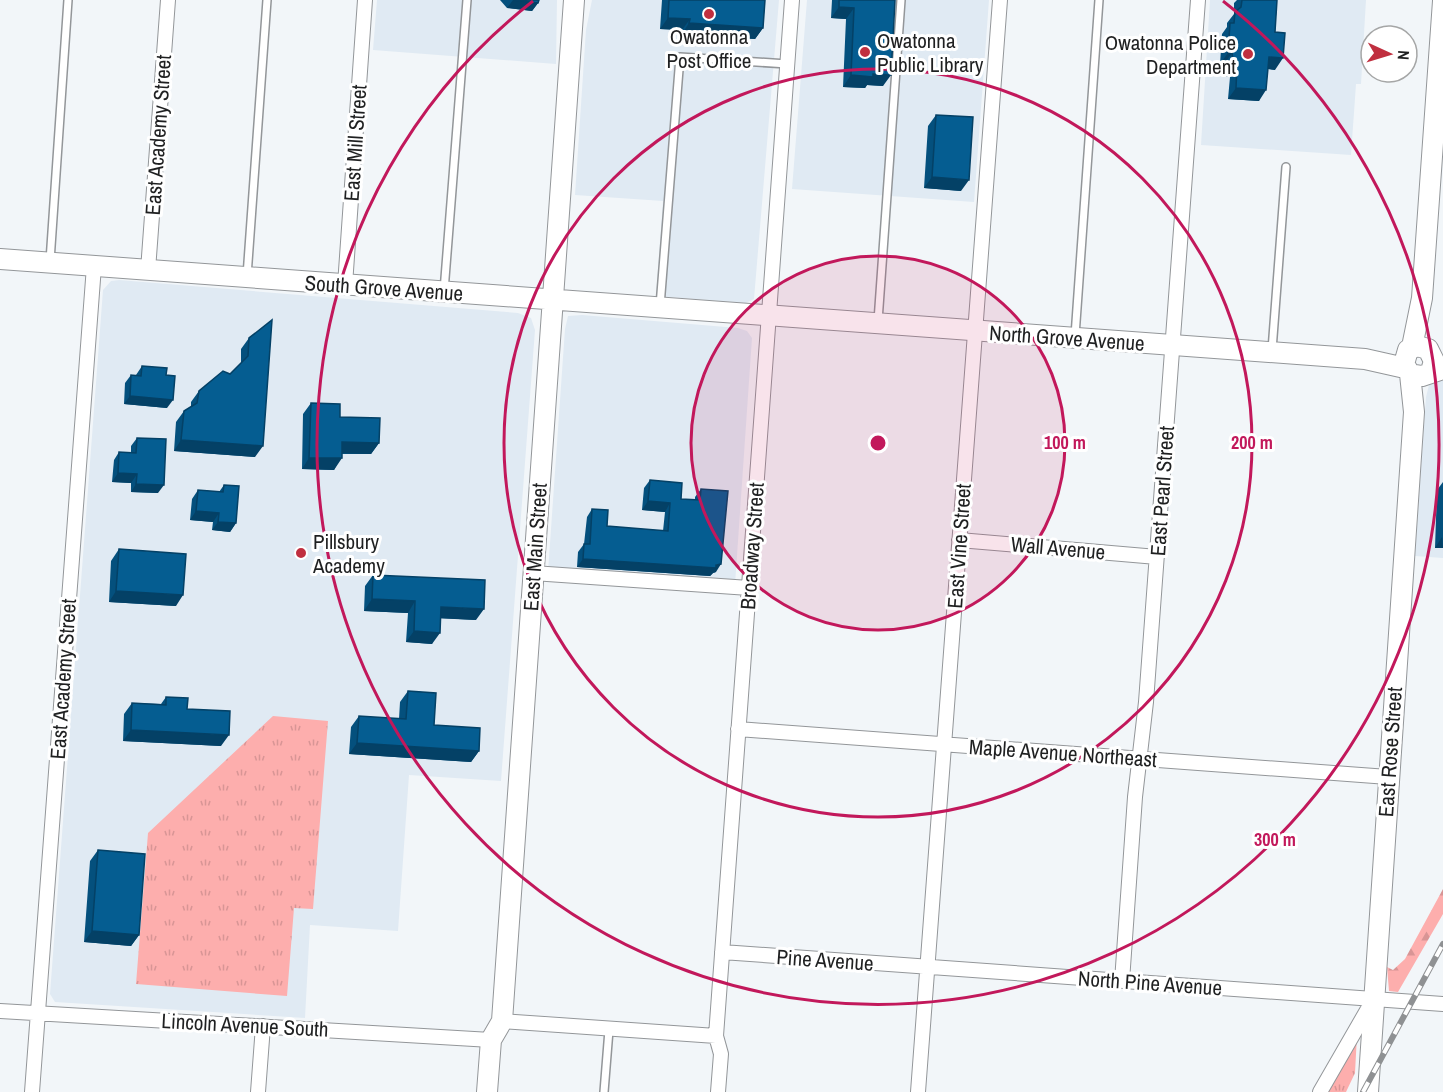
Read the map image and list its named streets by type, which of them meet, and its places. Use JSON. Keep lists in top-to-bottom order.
{
  "streets": {
    "main road": [
      "South Grove Avenue",
      "North Grove Avenue",
      "East Main Street",
      "East Rose Street"
    ],
    "street": [
      "East Academy Street",
      "East Mill Street",
      "East Pearl Street",
      "Broadway Street",
      "East Vine Street",
      "Wall Avenue",
      "Maple Avenue Northeast",
      "Pine Avenue",
      "North Pine Avenue",
      "Lincoln Avenue South"
    ]
  },
  "crossings": [
    ["East Academy Street", "South Grove Avenue"],
    ["East Academy Street", "Lincoln Avenue South"],
    ["East Mill Street", "South Grove Avenue"],
    ["South Grove Avenue", "North Grove Avenue"],
    ["South Grove Avenue", "Broadway Street"],
    ["South Grove Avenue", "East Main Street"],
    ["North Grove Avenue", "East Pearl Street"],
    ["North Grove Avenue", "Broadway Street"],
    ["North Grove Avenue", "East Vine Street"],
    ["North Grove Avenue", "East Rose Street"],
    ["East Pearl Street", "Wall Avenue"],
    ["East Pearl Street", "Maple Avenue Northeast"],
    ["East Pearl Street", "North Pine Avenue"],
    ["Broadway Street", "Maple Avenue Northeast"],
    ["Broadway Street", "Pine Avenue"],
    ["East Vine Street", "Wall Avenue"],
    ["East Vine Street", "Maple Avenue Northeast"],
    ["East Vine Street", "Pine Avenue"],
    ["East Vine Street", "North Pine Avenue"],
    ["East Main Street", "Lincoln Avenue South"],
    ["East Rose Street", "Maple Avenue Northeast"],
    ["East Rose Street", "North Pine Avenue"],
    ["Pine Avenue", "North Pine Avenue"]
  ],
  "places": [
    "Owatonna Post Office",
    "Owatonna Public Library",
    "Owatonna Police Department",
    "Pillsbury Academy"
  ],
  "north": "right",
  "rings": ["100 m", "200 m", "300 m"]
}
